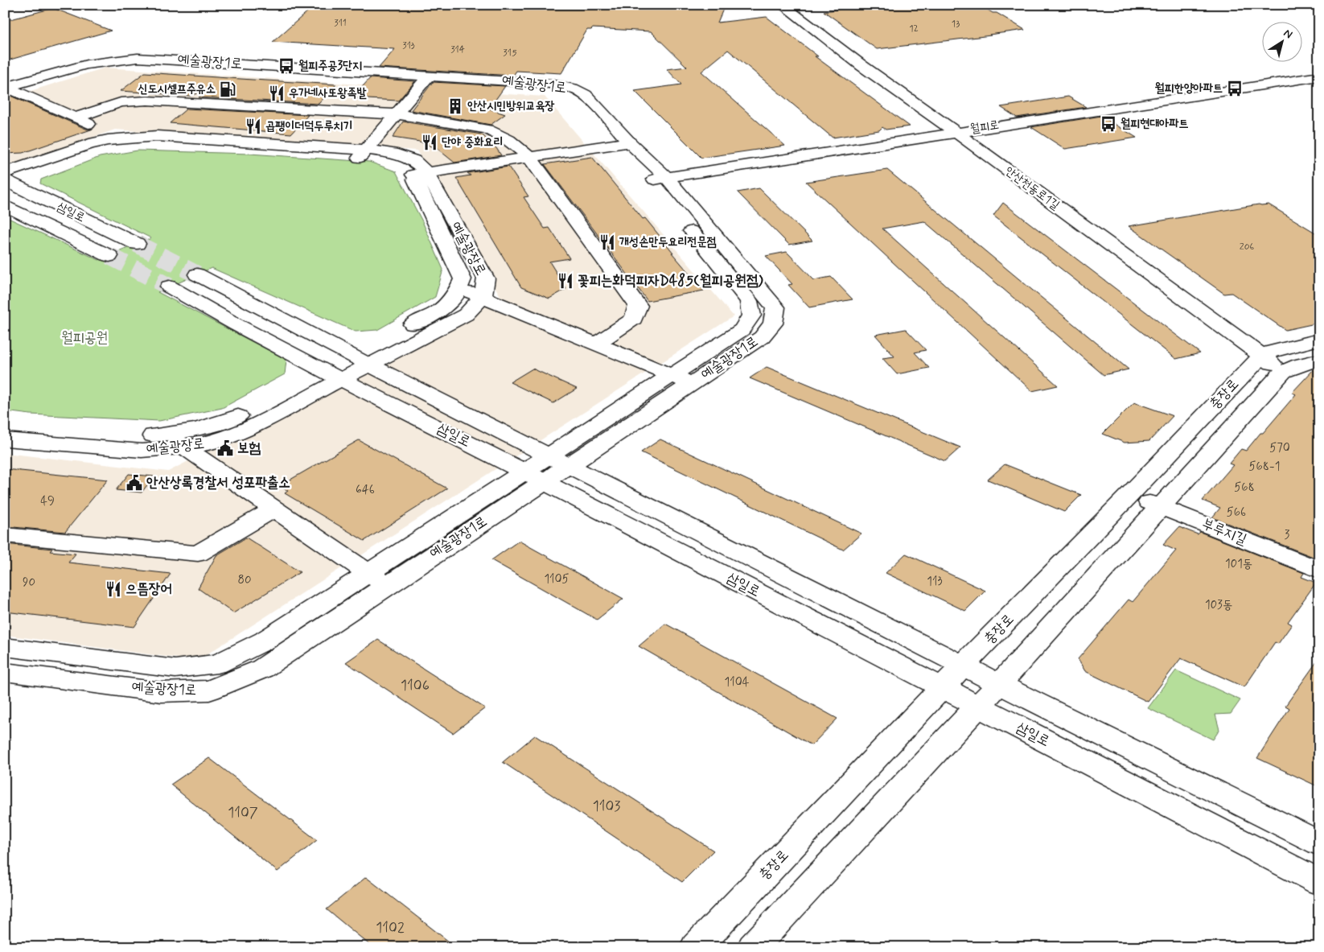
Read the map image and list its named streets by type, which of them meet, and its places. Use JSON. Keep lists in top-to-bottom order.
{
  "streets": {
    "street": [
      "예술광장1로",
      "월피로",
      "안산천동로1길",
      "삼일로",
      "예술광장로",
      "충장로",
      "부루지길"
    ]
  },
  "crossings": [
    ["예술광장1로", "월피로"],
    ["예술광장1로", "삼일로"],
    ["월피로", "안산천동로1길"],
    ["안산천동로1길", "충장로"],
    ["삼일로", "예술광장로"],
    ["삼일로", "충장로"],
    ["충장로", "부루지길"]
  ],
  "parks": ["월피공원"],
  "places": {
    "bus stop": ["월피주공3단지", "월피한양아파트", "월피현대아파트"],
    "fuel station": ["신도시셀프주유소"],
    "restaurant": [
      "우가네사또왕족발",
      "곱팽이더덕두루치기",
      "단야 중화요리",
      "개성손만두요리전문점",
      "꽃피는화덕피자D485(월피공원점)",
      "으뜸장어"
    ],
    "building": ["안산시민방위교육장"],
    "public building": ["보험", "안산상록경찰서 성포파출소"]
  },
  "house_numbers": [
    "311",
    "13",
    "12",
    "313",
    "314",
    "315",
    "206",
    "570",
    "568-1",
    "568",
    "646",
    "49",
    "566",
    "3",
    "101동",
    "1105",
    "80",
    "113",
    "90",
    "103동",
    "1104",
    "1106",
    "1103",
    "1107",
    "1102"
  ],
  "north": "top right"
}
